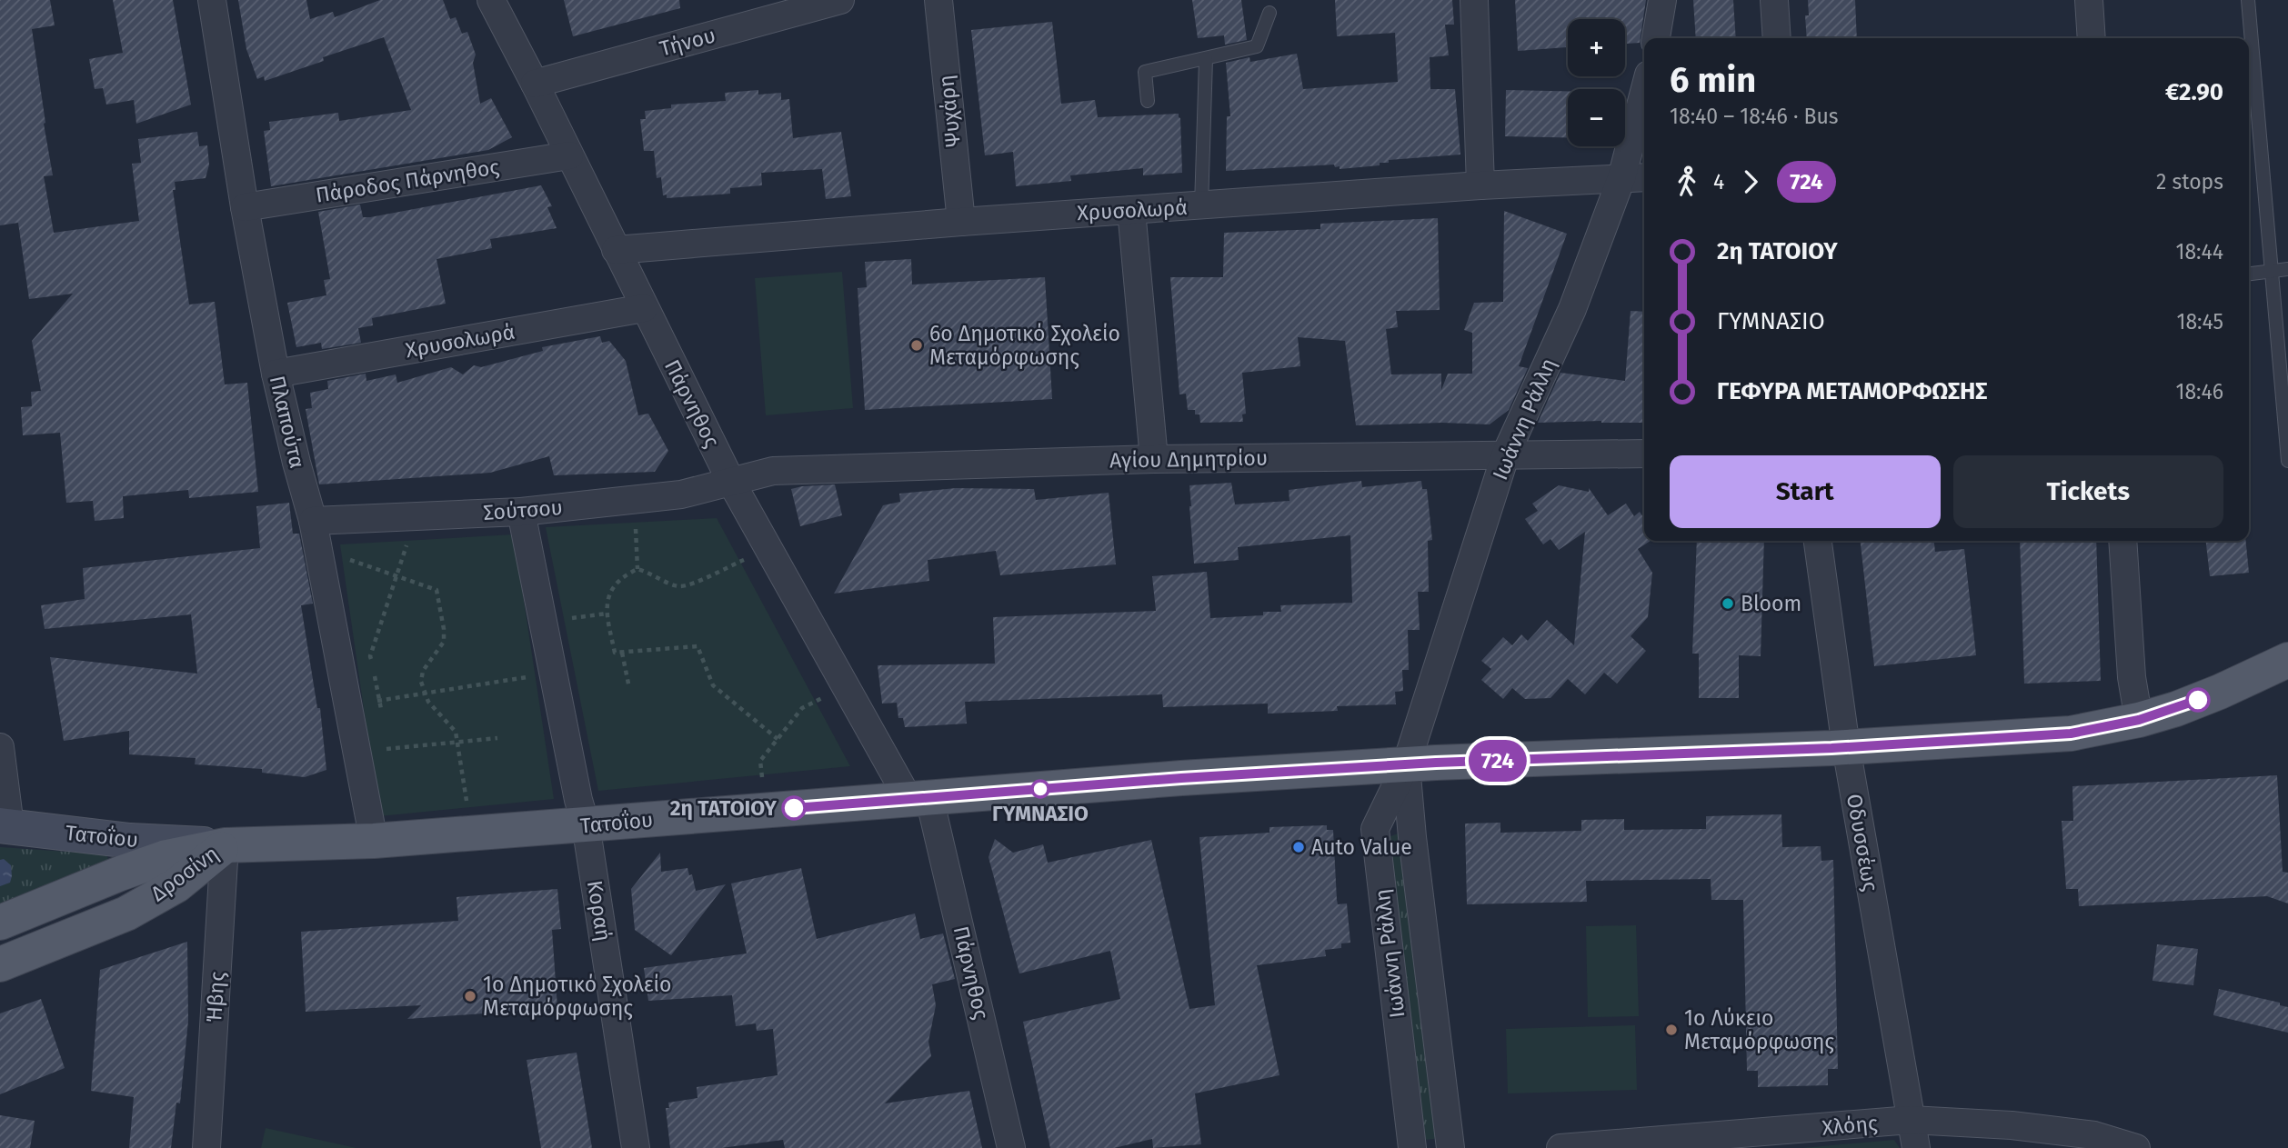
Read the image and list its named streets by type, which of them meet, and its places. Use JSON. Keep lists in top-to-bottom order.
{
  "streets": {
    "main road": ["Τατοΐου", "Δροσίνη"],
    "street": [
      "Τήνου",
      "Ψυχάρη",
      "Πάροδος Πάρνηθος",
      "Χρυσολωρά",
      "Πάρνηθος",
      "Ιωάννη Ράλλη",
      "Πλαπούτα",
      "Αγίου Δημητρίου",
      "Σούτσου",
      "Οδυσσέως",
      "Κοραή",
      "Ήβης",
      "Χλόης"
    ]
  },
  "crossings": [
    ["Τήνου", "Πάρνηθος"],
    ["Ψυχάρη", "Χρυσολωρά"],
    ["Πάροδος Πάρνηθος", "Πάρνηθος"],
    ["Πάροδος Πάρνηθος", "Πλαπούτα"],
    ["Χρυσολωρά", "Πάρνηθος"],
    ["Χρυσολωρά", "Ιωάννη Ράλλη"],
    ["Χρυσολωρά", "Πλαπούτα"],
    ["Πάρνηθος", "Αγίου Δημητρίου"],
    ["Πάρνηθος", "Σούτσου"],
    ["Πάρνηθος", "Τατοΐου"],
    ["Ιωάννη Ράλλη", "Αγίου Δημητρίου"],
    ["Ιωάννη Ράλλη", "Τατοΐου"],
    ["Πλαπούτα", "Σούτσου"],
    ["Πλαπούτα", "Τατοΐου"],
    ["Αγίου Δημητρίου", "Σούτσου"],
    ["Σούτσου", "Κοραή"],
    ["Τατοΐου", "Οδυσσέως"],
    ["Τατοΐου", "Δροσίνη"],
    ["Τατοΐου", "Κοραή"],
    ["Τατοΐου", "Ήβης"],
    ["Οδυσσέως", "Χλόης"],
    ["Δροσίνη", "Ήβης"]
  ],
  "places": [
    "6ο Δημοτικό Σχολείο Μεταμόρφωσης",
    "Bloom",
    "ΓΥΜΝΑΣΙΟ",
    "2η ΤΑΤΟΙΟΥ",
    "Auto Value",
    "1ο Δημοτικό Σχολείο Μεταμόρφωσης",
    "1ο Λύκειο Μεταμόρφωσης"
  ],
  "lines": ["bus line 724"],
  "page": {
    "on_map": "724",
    "map_buttons": ["+", "−"],
    "heading": ["6 min", "18:40 – 18:46 · Bus", "€2.90"],
    "legs": ["4", "724", "2 stops"],
    "list": [
      {
        "name": "2η ΤΑΤΟΙΟΥ",
        "value": "18:44"
      },
      {
        "name": "ΓΥΜΝΑΣΙΟ",
        "value": "18:45"
      },
      {
        "name": "ΓΕΦΥΡΑ ΜΕΤΑΜΟΡΦΩΣΗΣ",
        "value": "18:46"
      }
    ],
    "buttons": ["Start", "Tickets"]
  }
}
